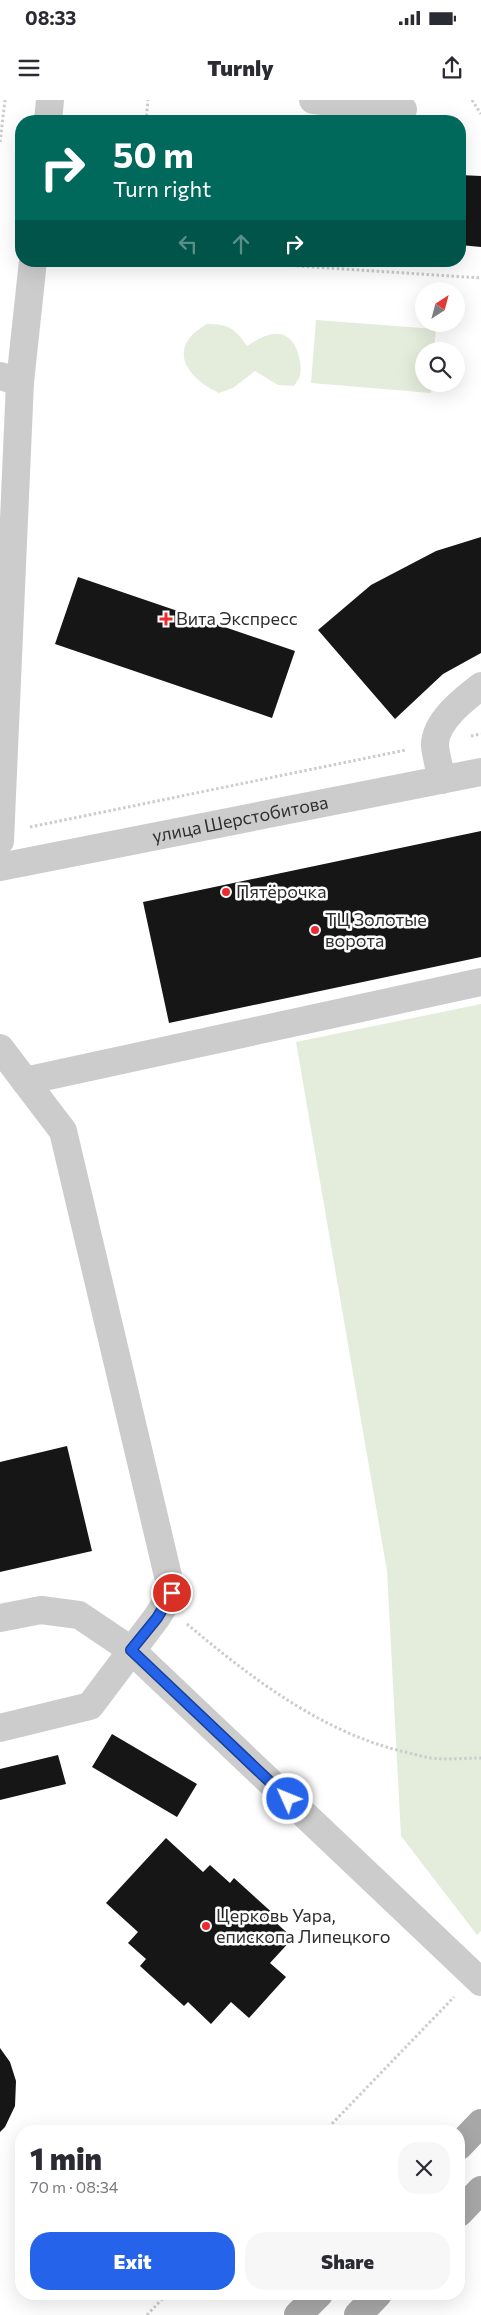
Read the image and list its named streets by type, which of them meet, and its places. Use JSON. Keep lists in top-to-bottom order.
{
  "streets": {
    "street": ["улица Шерстобитова"]
  },
  "places": {
    "health": ["Вита Экспресс"],
    "other": ["Пятёрочка", "ТЦ Золотые ворота", "Церковь Уара, епископа Липецкого"]
  },
  "north": "top right",
  "page": {
    "status": "08:33",
    "header": "Turnly",
    "turn": ["50 m", "Turn right"],
    "heading": ["1 min", "70 m · 08:34"],
    "buttons": ["Exit", "Share"]
  }
}
